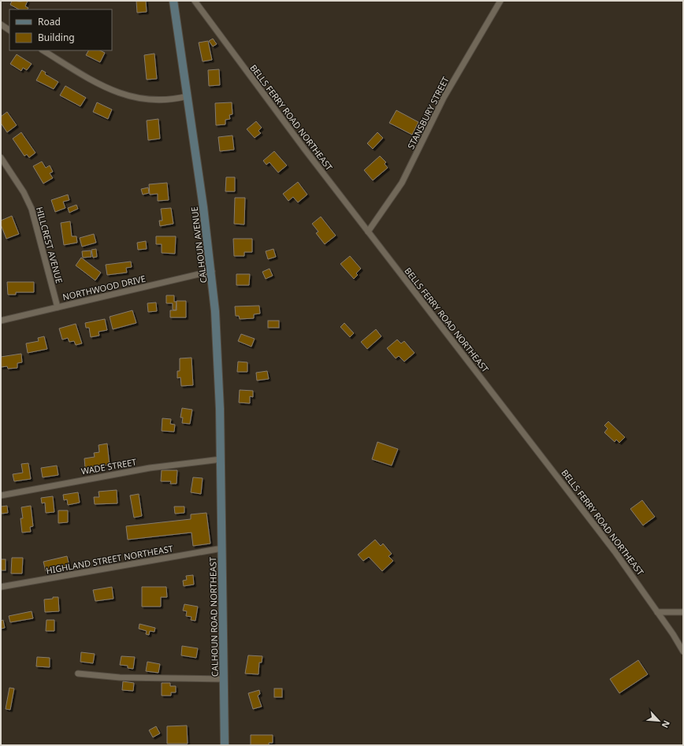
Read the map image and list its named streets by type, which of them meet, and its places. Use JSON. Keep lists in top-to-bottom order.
{
  "streets": {
    "street": [
      "STANSBURY STREET",
      "BELLS FERRY ROAD NORTHEAST",
      "HILLCREST AVENUE",
      "CALHOUN AVENUE",
      "NORTHWOOD DRIVE",
      "WADE STREET",
      "HIGHLAND STREET NORTHEAST",
      "CALHOUN ROAD NORTHEAST"
    ]
  },
  "crossings": [
    ["STANSBURY STREET", "BELLS FERRY ROAD NORTHEAST"],
    ["HILLCREST AVENUE", "NORTHWOOD DRIVE"],
    ["CALHOUN AVENUE", "NORTHWOOD DRIVE"],
    ["CALHOUN AVENUE", "WADE STREET"],
    ["CALHOUN AVENUE", "CALHOUN ROAD NORTHEAST"],
    ["HIGHLAND STREET NORTHEAST", "CALHOUN ROAD NORTHEAST"]
  ],
  "legend": ["Road", "Building"],
  "north": "bottom right"
}
